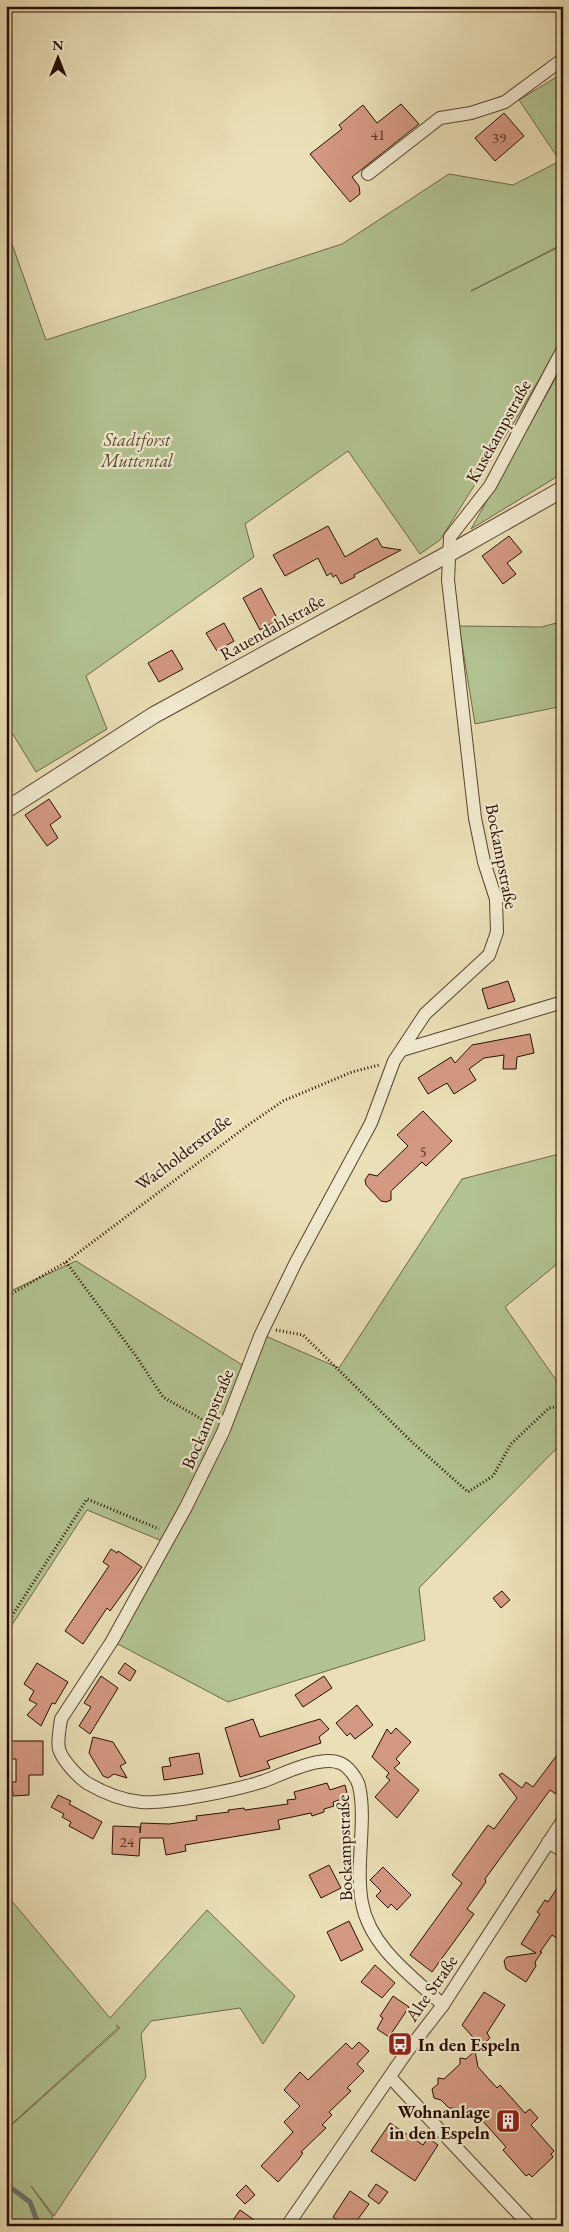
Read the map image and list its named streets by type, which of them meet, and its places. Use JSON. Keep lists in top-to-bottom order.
{
  "streets": {
    "street": [
      "Kusekampstraße",
      "Rauendahlstraße",
      "Bockampstraße",
      "Alte Straße"
    ],
    "path": ["Wacholderstraße"]
  },
  "crossings": [
    ["Kusekampstraße", "Rauendahlstraße"],
    ["Kusekampstraße", "Bockampstraße"],
    ["Rauendahlstraße", "Bockampstraße"],
    ["Bockampstraße", "Wacholderstraße"],
    ["Bockampstraße", "Alte Straße"]
  ],
  "parks": ["Stadtforst Muttental"],
  "places": {
    "bus stop": ["In den Espeln"],
    "building": ["Wohnanlage in den Espeln"]
  },
  "house_numbers": [
    "41",
    "39",
    "5",
    "24"
  ],
  "north": "top"
}
